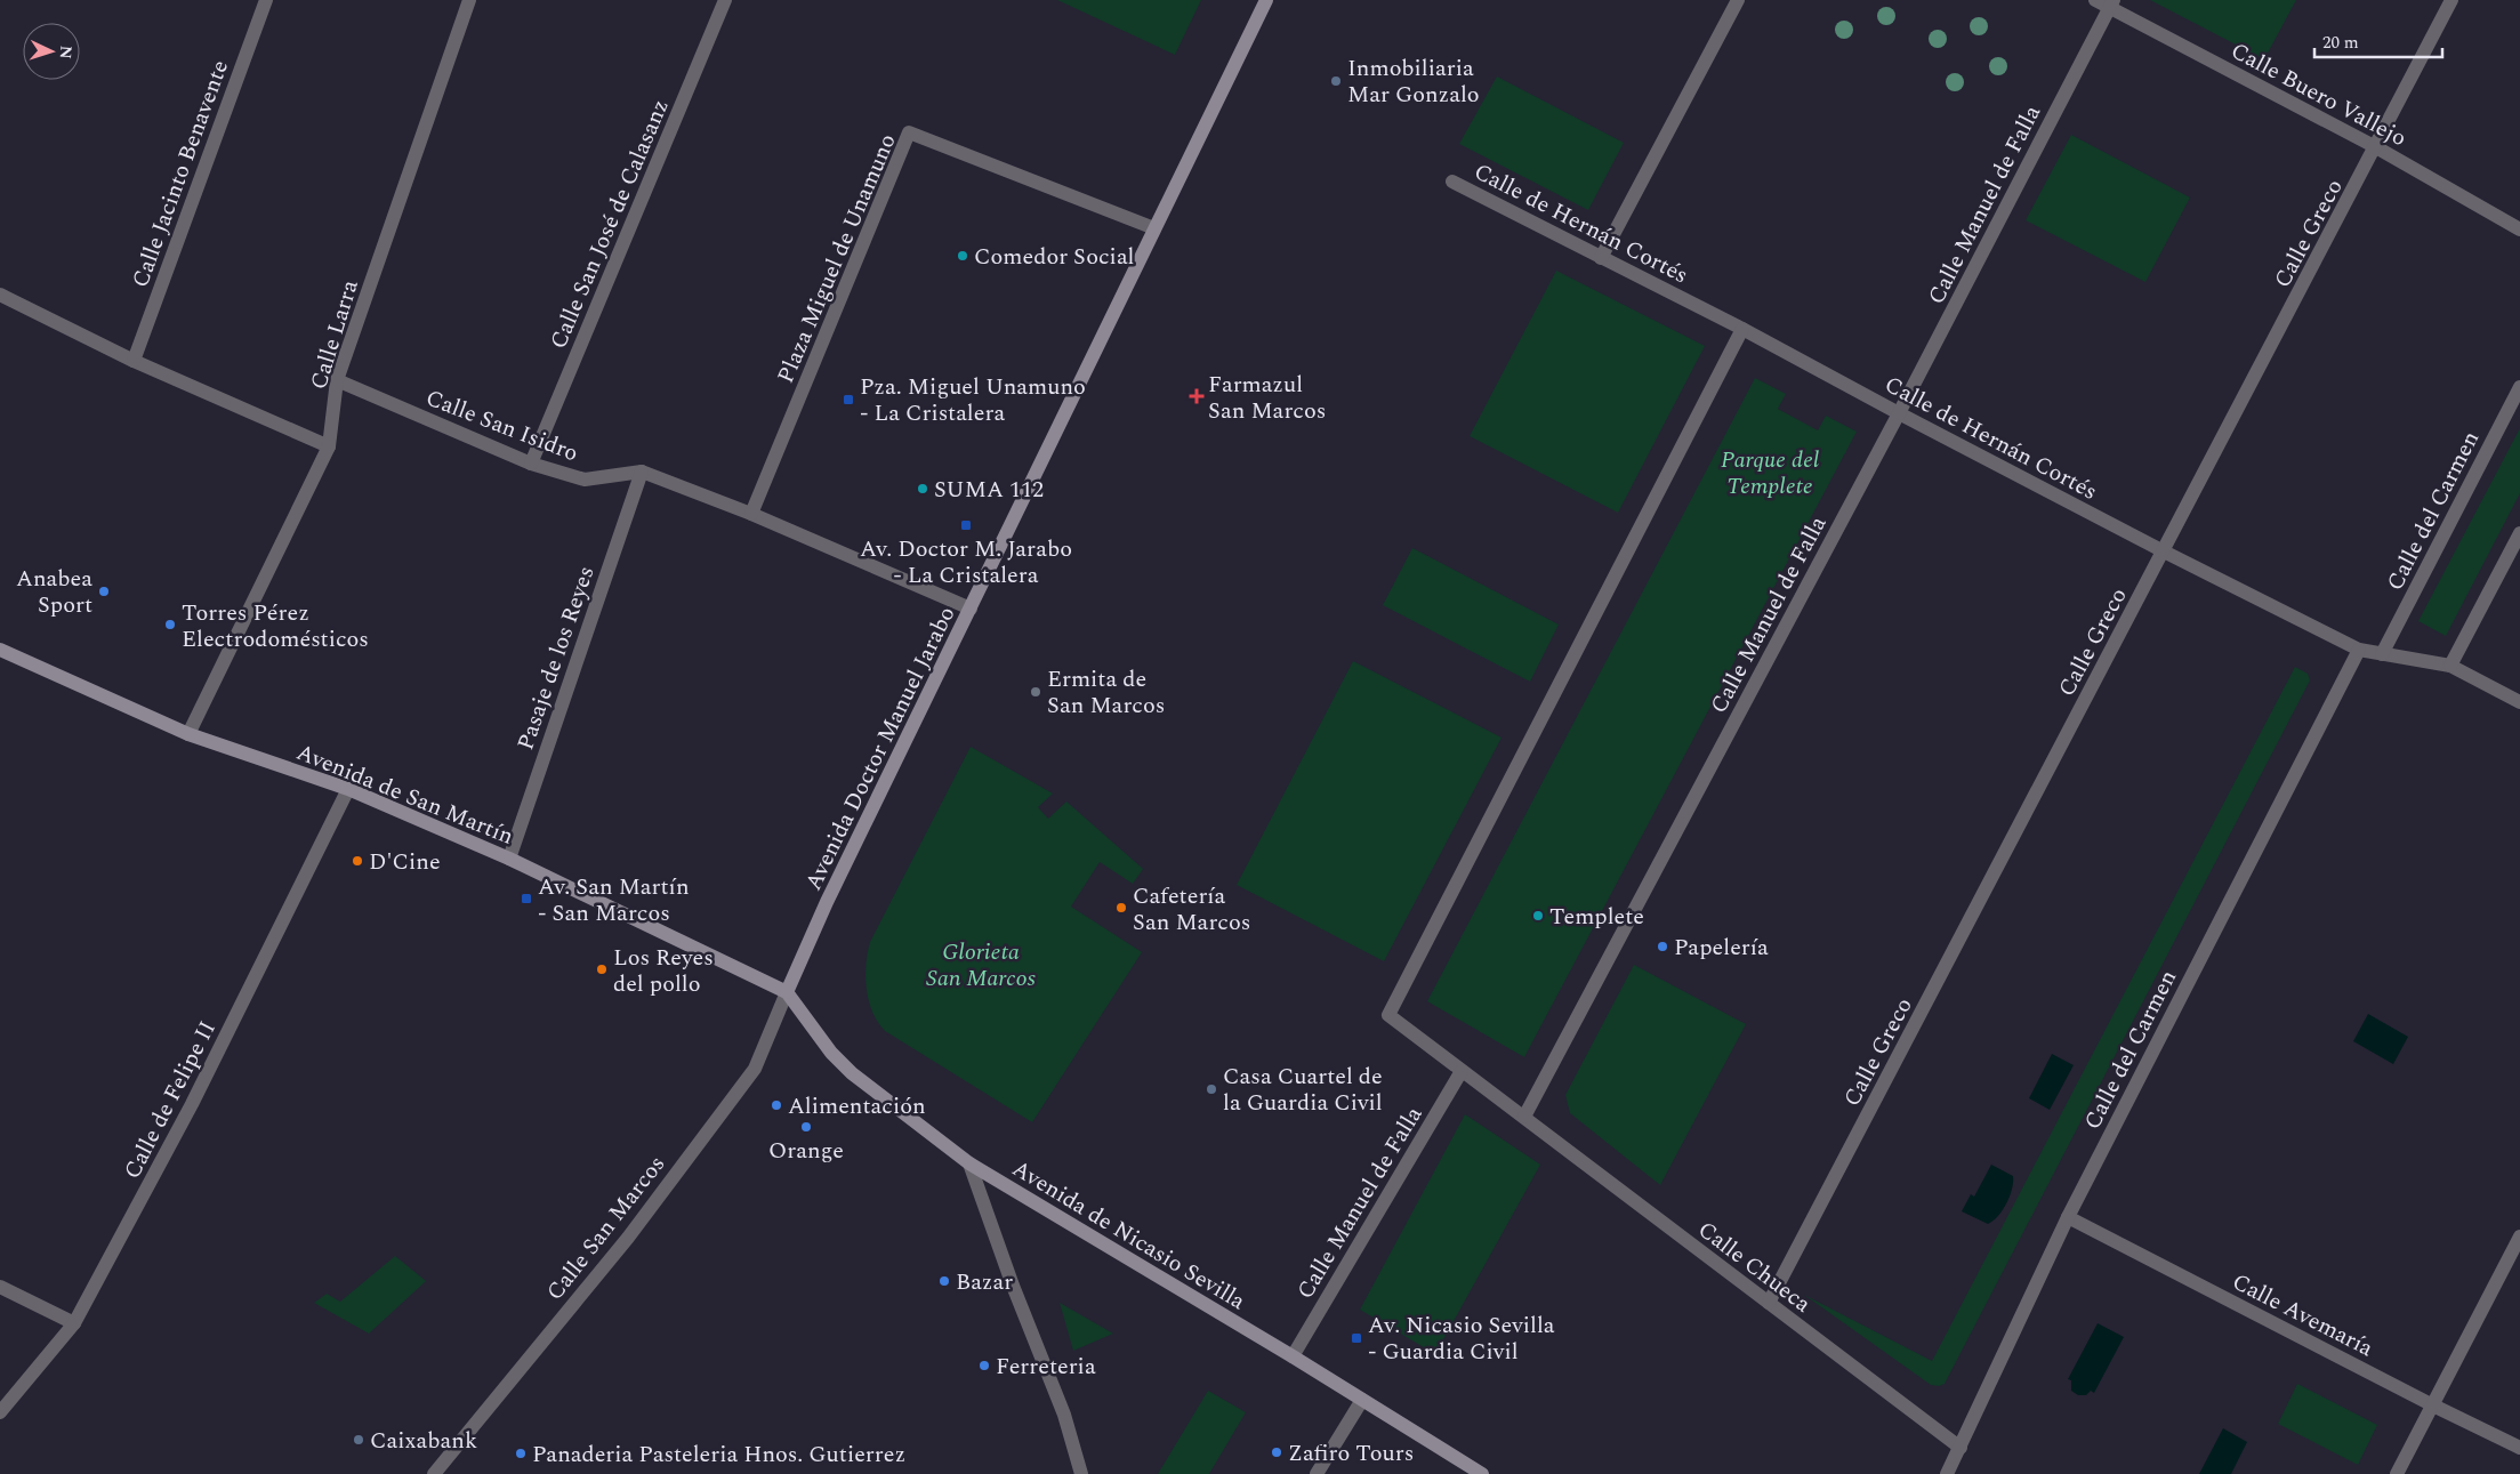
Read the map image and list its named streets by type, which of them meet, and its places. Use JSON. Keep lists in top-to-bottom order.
{
  "streets": {
    "main road": ["Avenida Doctor Manuel Jarabo", "Avenida de San Martín", "Avenida de Nicasio Sevilla"],
    "street": [
      "Calle Buero Vallejo",
      "Calle Jacinto Benavente",
      "Calle Manuel de Falla",
      "Calle de Hernán Cortés",
      "Calle San José de Calasanz",
      "Calle Greco",
      "Plaza Miguel de Unamuno",
      "Calle Larra",
      "Calle San Isidro",
      "Calle del Carmen",
      "Pasaje de los Reyes",
      "Calle de Felipe II",
      "Calle San Marcos",
      "Calle Chueca",
      "Calle Avemaría"
    ]
  },
  "crossings": [
    ["Calle Buero Vallejo", "Calle Manuel de Falla"],
    ["Calle Buero Vallejo", "Calle Greco"],
    ["Calle Manuel de Falla", "Calle de Hernán Cortés"],
    ["Calle Manuel de Falla", "Avenida de Nicasio Sevilla"],
    ["Calle Manuel de Falla", "Calle Chueca"],
    ["Calle de Hernán Cortés", "Calle Greco"],
    ["Calle de Hernán Cortés", "Calle del Carmen"],
    ["Calle San José de Calasanz", "Calle San Isidro"],
    ["Calle Greco", "Calle Chueca"],
    ["Plaza Miguel de Unamuno", "Calle San Isidro"],
    ["Plaza Miguel de Unamuno", "Avenida Doctor Manuel Jarabo"],
    ["Calle Larra", "Calle San Isidro"],
    ["Calle Larra", "Avenida de San Martín"],
    ["Calle San Isidro", "Pasaje de los Reyes"],
    ["Calle del Carmen", "Calle Chueca"],
    ["Calle del Carmen", "Calle Avemaría"],
    ["Pasaje de los Reyes", "Avenida de San Martín"],
    ["Avenida Doctor Manuel Jarabo", "Avenida de San Martín"],
    ["Avenida Doctor Manuel Jarabo", "Calle San Marcos"],
    ["Avenida Doctor Manuel Jarabo", "Avenida de Nicasio Sevilla"],
    ["Avenida de San Martín", "Calle de Felipe II"],
    ["Avenida de San Martín", "Calle San Marcos"],
    ["Avenida de San Martín", "Avenida de Nicasio Sevilla"],
    ["Calle San Marcos", "Avenida de Nicasio Sevilla"]
  ],
  "parks": ["Parque del Templete", "Glorieta San Marcos"],
  "places": {
    "other": [
      "Inmobiliaria Mar Gonzalo",
      "Comedor Social",
      "SUMA 112",
      "Anabea Sport",
      "Torres Pérez Electrodomésticos",
      "Ermita de San Marcos",
      "D'Cine",
      "Cafetería San Marcos",
      "Templete",
      "Papelería",
      "Los Reyes del pollo",
      "Casa Cuartel de la Guardia Civil",
      "Alimentación",
      "Orange",
      "Bazar",
      "Ferreteria",
      "Caixabank",
      "Zafiro Tours",
      "Panaderia Pasteleria Hnos. Gutierrez"
    ],
    "health": ["Farmazul San Marcos"],
    "transit": [
      "Pza. Miguel Unamuno - La Cristalera",
      "Av. Doctor M. Jarabo - La Cristalera",
      "Av. San Martín - San Marcos",
      "Av. Nicasio Sevilla - Guardia Civil"
    ]
  },
  "scale_bar": "20 m",
  "north": "right"
}
